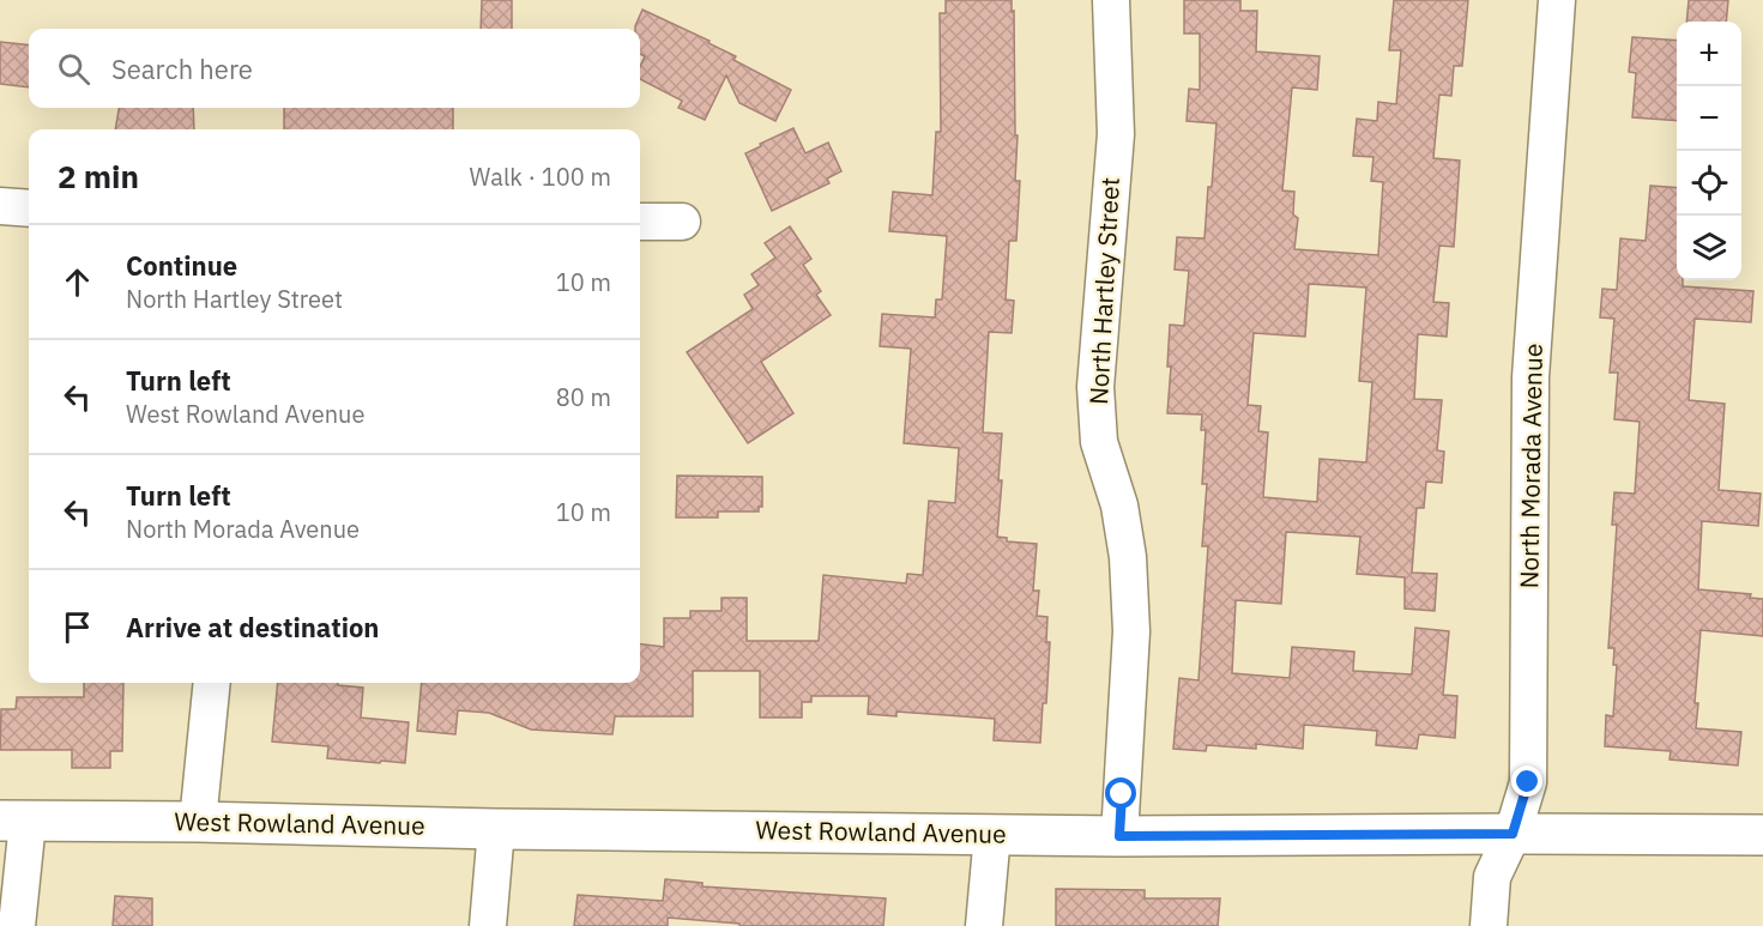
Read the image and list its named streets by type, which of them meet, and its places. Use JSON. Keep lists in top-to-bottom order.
{
  "streets": {
    "street": ["North Hartley Street", "North Morada Avenue", "West Rowland Avenue"]
  },
  "crossings": [
    ["North Hartley Street", "West Rowland Avenue"],
    ["North Morada Avenue", "West Rowland Avenue"]
  ],
  "page": {
    "map_buttons": ["+", "−"],
    "search": "Search here",
    "heading": ["2 min", "Walk · 100 m"],
    "list": [
      ["Continue", "North Hartley Street", "10 m"],
      ["Turn left", "West Rowland Avenue", "80 m"],
      ["Turn left", "North Morada Avenue", "10 m"],
      "Arrive at destination"
    ]
  }
}
